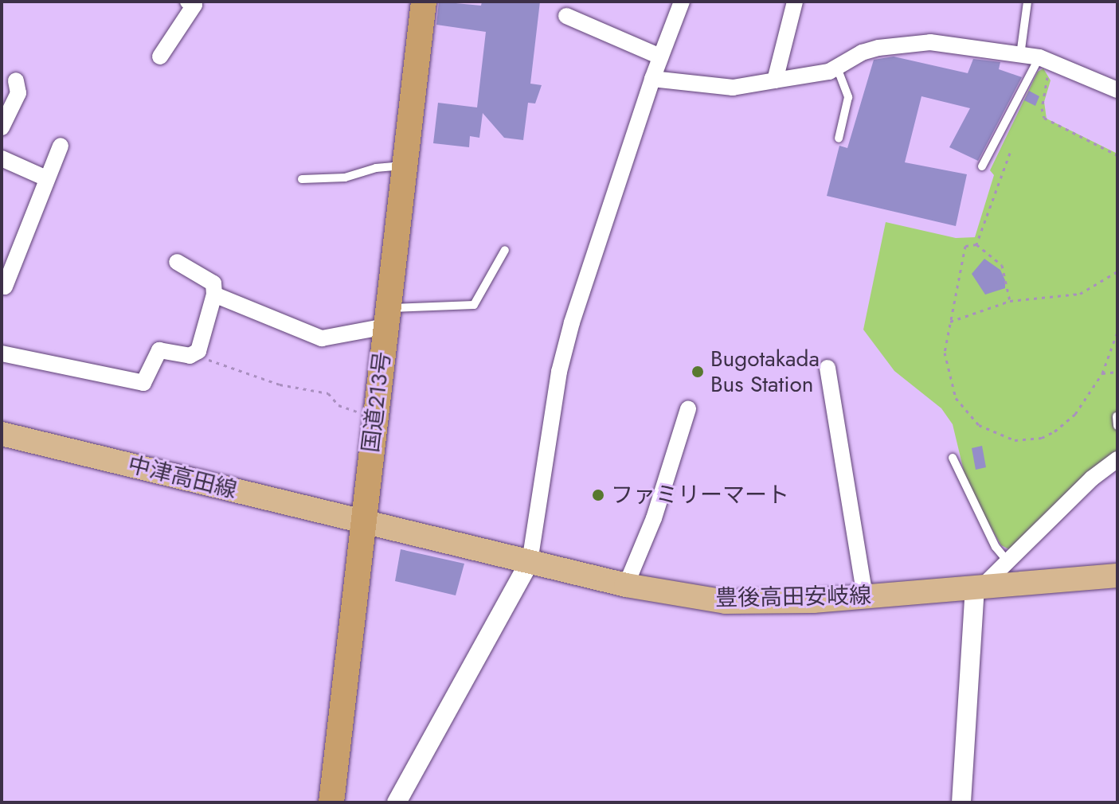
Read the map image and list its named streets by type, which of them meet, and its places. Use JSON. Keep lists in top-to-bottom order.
{
  "streets": {
    "highway": ["国道213号"],
    "main road": ["中津高田線", "豊後高田安岐線"]
  },
  "crossings": [
    ["国道213号", "中津高田線"],
    ["国道213号", "豊後高田安岐線"],
    ["中津高田線", "豊後高田安岐線"]
  ],
  "places": ["Bugotakada Bus Station", "ファミリーマート"]
}
